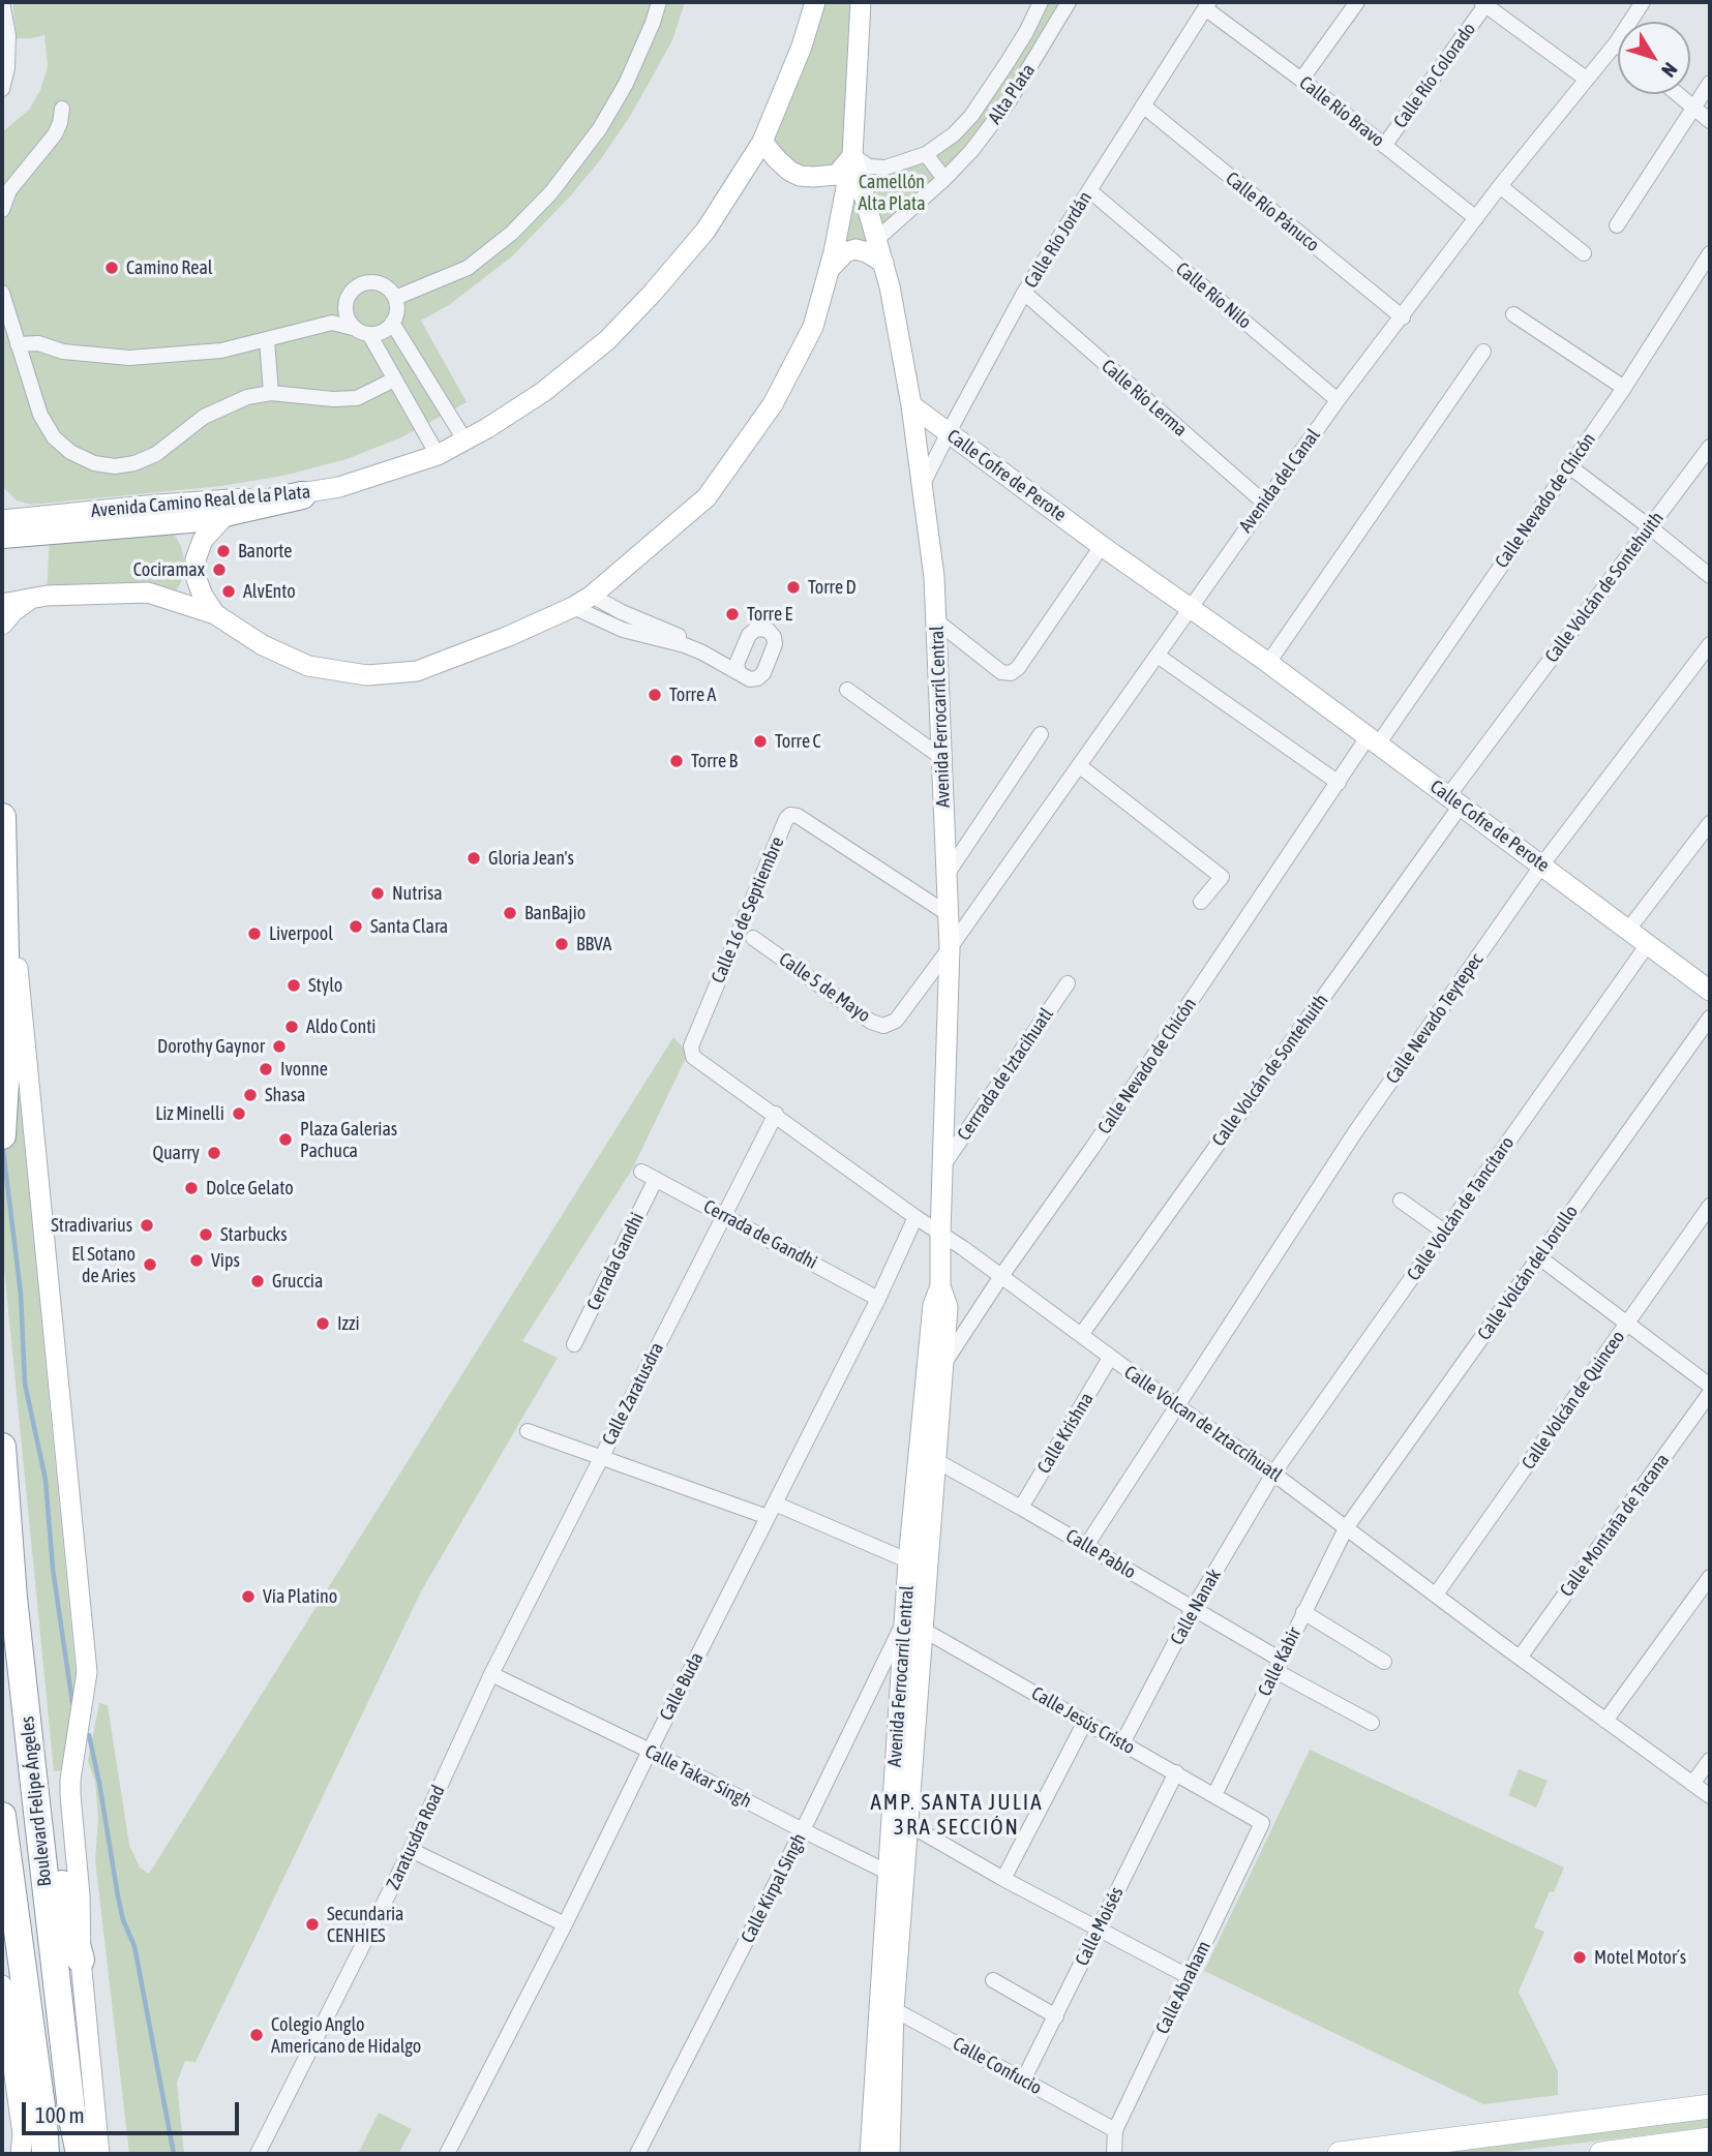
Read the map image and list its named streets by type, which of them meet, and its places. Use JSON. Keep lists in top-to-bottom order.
{
  "streets": {
    "highway": ["Boulevard Felipe Ángeles"],
    "main road": ["Calle Cofre de Perote", "Avenida Camino Real de la Plata", "Avenida Ferrocarril Central"],
    "street": [
      "Calle Río Colorado",
      "Alta Plata",
      "Calle Río Bravo",
      "Calle Río Pánuco",
      "Calle Río Jordán",
      "Calle Río Nilo",
      "Calle Río Lerma",
      "Avenida del Canal",
      "Calle Nevado de Chicón",
      "Calle Volcán de Sontehuith",
      "Calle 16 de Septiembre",
      "Calle 5 de Mayo",
      "Calle Nevado Teytepec",
      "Cerrrada de Iztacihuatl",
      "Calle Volcán de Tancítaro",
      "Cerrada de Gandhi",
      "Cerrada Gandhi",
      "Calle Volcán del Jorullo",
      "Calle Zaratusdra",
      "Calle Volcán de Quinceo",
      "Calle Volcan de Iztaccíhuatl",
      "Calle Krishna",
      "Calle Montaña de Tacana",
      "Calle Pablo",
      "Calle Nanak",
      "Calle Kabir",
      "Calle Buda",
      "Calle Jesús Cristo",
      "Calle Takar Singh",
      "Zaratusdra Road",
      "Calle Kirpal Singh",
      "Calle Moisés",
      "Calle Abraham",
      "Calle Confucio"
    ]
  },
  "crossings": [
    ["Calle Río Colorado", "Calle Río Bravo"],
    ["Alta Plata", "Avenida Ferrocarril Central"],
    ["Calle Río Bravo", "Calle Río Jordán"],
    ["Calle Río Bravo", "Avenida del Canal"],
    ["Calle Río Pánuco", "Calle Río Jordán"],
    ["Calle Río Pánuco", "Avenida del Canal"],
    ["Calle Río Jordán", "Calle Río Nilo"],
    ["Calle Río Jordán", "Calle Río Lerma"],
    ["Calle Río Jordán", "Calle Cofre de Perote"],
    ["Calle Río Jordán", "Avenida Ferrocarril Central"],
    ["Calle Río Nilo", "Avenida del Canal"],
    ["Calle Río Lerma", "Avenida del Canal"],
    ["Calle Cofre de Perote", "Avenida del Canal"],
    ["Calle Cofre de Perote", "Calle Nevado de Chicón"],
    ["Calle Cofre de Perote", "Calle Volcán de Sontehuith"],
    ["Calle Cofre de Perote", "Avenida Ferrocarril Central"],
    ["Calle Cofre de Perote", "Calle Nevado Teytepec"],
    ["Calle Cofre de Perote", "Calle Volcán de Tancítaro"],
    ["Avenida del Canal", "Avenida Ferrocarril Central"],
    ["Avenida del Canal", "Calle 5 de Mayo"],
    ["Calle Nevado de Chicón", "Avenida Ferrocarril Central"],
    ["Calle Nevado de Chicón", "Calle Volcan de Iztaccíhuatl"],
    ["Calle Volcán de Sontehuith", "Calle Volcan de Iztaccíhuatl"],
    ["Avenida Ferrocarril Central", "Calle 16 de Septiembre"],
    ["Avenida Ferrocarril Central", "Calle 5 de Mayo"],
    ["Avenida Ferrocarril Central", "Cerrrada de Iztacihuatl"],
    ["Avenida Ferrocarril Central", "Calle Volcan de Iztaccíhuatl"],
    ["Avenida Ferrocarril Central", "Calle Pablo"],
    ["Avenida Ferrocarril Central", "Calle Jesús Cristo"],
    ["Avenida Ferrocarril Central", "Calle Takar Singh"],
    ["Avenida Ferrocarril Central", "Calle Kirpal Singh"],
    ["Avenida Ferrocarril Central", "Calle Confucio"],
    ["Calle 16 de Septiembre", "Calle Volcan de Iztaccíhuatl"],
    ["Calle Nevado Teytepec", "Calle Volcan de Iztaccíhuatl"],
    ["Calle Volcán de Tancítaro", "Calle Volcan de Iztaccíhuatl"],
    ["Calle Volcán de Tancítaro", "Calle Nanak"],
    ["Cerrada de Gandhi", "Cerrada Gandhi"],
    ["Cerrada de Gandhi", "Calle Zaratusdra"],
    ["Cerrada de Gandhi", "Calle Buda"],
    ["Calle Volcán del Jorullo", "Calle Volcan de Iztaccíhuatl"],
    ["Calle Volcán del Jorullo", "Calle Kabir"],
    ["Calle Zaratusdra", "Calle Volcan de Iztaccíhuatl"],
    ["Calle Zaratusdra", "Calle Takar Singh"],
    ["Calle Zaratusdra", "Zaratusdra Road"],
    ["Calle Volcán de Quinceo", "Calle Volcan de Iztaccíhuatl"],
    ["Calle Volcan de Iztaccíhuatl", "Calle Krishna"],
    ["Calle Volcan de Iztaccíhuatl", "Calle Montaña de Tacana"],
    ["Calle Volcan de Iztaccíhuatl", "Calle Nanak"],
    ["Calle Volcan de Iztaccíhuatl", "Calle Kabir"],
    ["Calle Volcan de Iztaccíhuatl", "Calle Buda"],
    ["Calle Krishna", "Calle Pablo"],
    ["Calle Pablo", "Calle Nanak"],
    ["Calle Pablo", "Calle Kabir"],
    ["Calle Nanak", "Calle Jesús Cristo"],
    ["Calle Kabir", "Calle Jesús Cristo"],
    ["Calle Buda", "Calle Takar Singh"],
    ["Calle Jesús Cristo", "Calle Kirpal Singh"],
    ["Calle Jesús Cristo", "Calle Moisés"],
    ["Calle Jesús Cristo", "Calle Abraham"],
    ["Calle Takar Singh", "Zaratusdra Road"],
    ["Calle Takar Singh", "Calle Kirpal Singh"],
    ["Calle Moisés", "Calle Confucio"],
    ["Calle Abraham", "Calle Confucio"]
  ],
  "districts": ["AMP. SANTA JULIA 3RA SECCIÓN"],
  "parks": ["Camellón Alta Plata"],
  "places": [
    "Camino Real",
    "Banorte",
    "Cociramax",
    "Torre D",
    "AlvEnto",
    "Torre E",
    "Torre A",
    "Torre C",
    "Torre B",
    "Gloria Jean's",
    "Nutrisa",
    "BanBajio",
    "Santa Clara",
    "Liverpool",
    "BBVA",
    "Stylo",
    "Aldo Conti",
    "Dorothy Gaynor",
    "Ivonne",
    "Shasa",
    "Liz Minelli",
    "Plaza Galerias Pachuca",
    "Quarry",
    "Dolce Gelato",
    "Stradivarius",
    "Starbucks",
    "Vips",
    "El Sotano de Aries",
    "Gruccia",
    "Izzi",
    "Vía Platino",
    "Secundaria CENHIES",
    "Motel Motor´s",
    "Colegio Anglo Americano de Hidalgo"
  ],
  "scale_bar": "100 m",
  "north": "bottom right"
}
